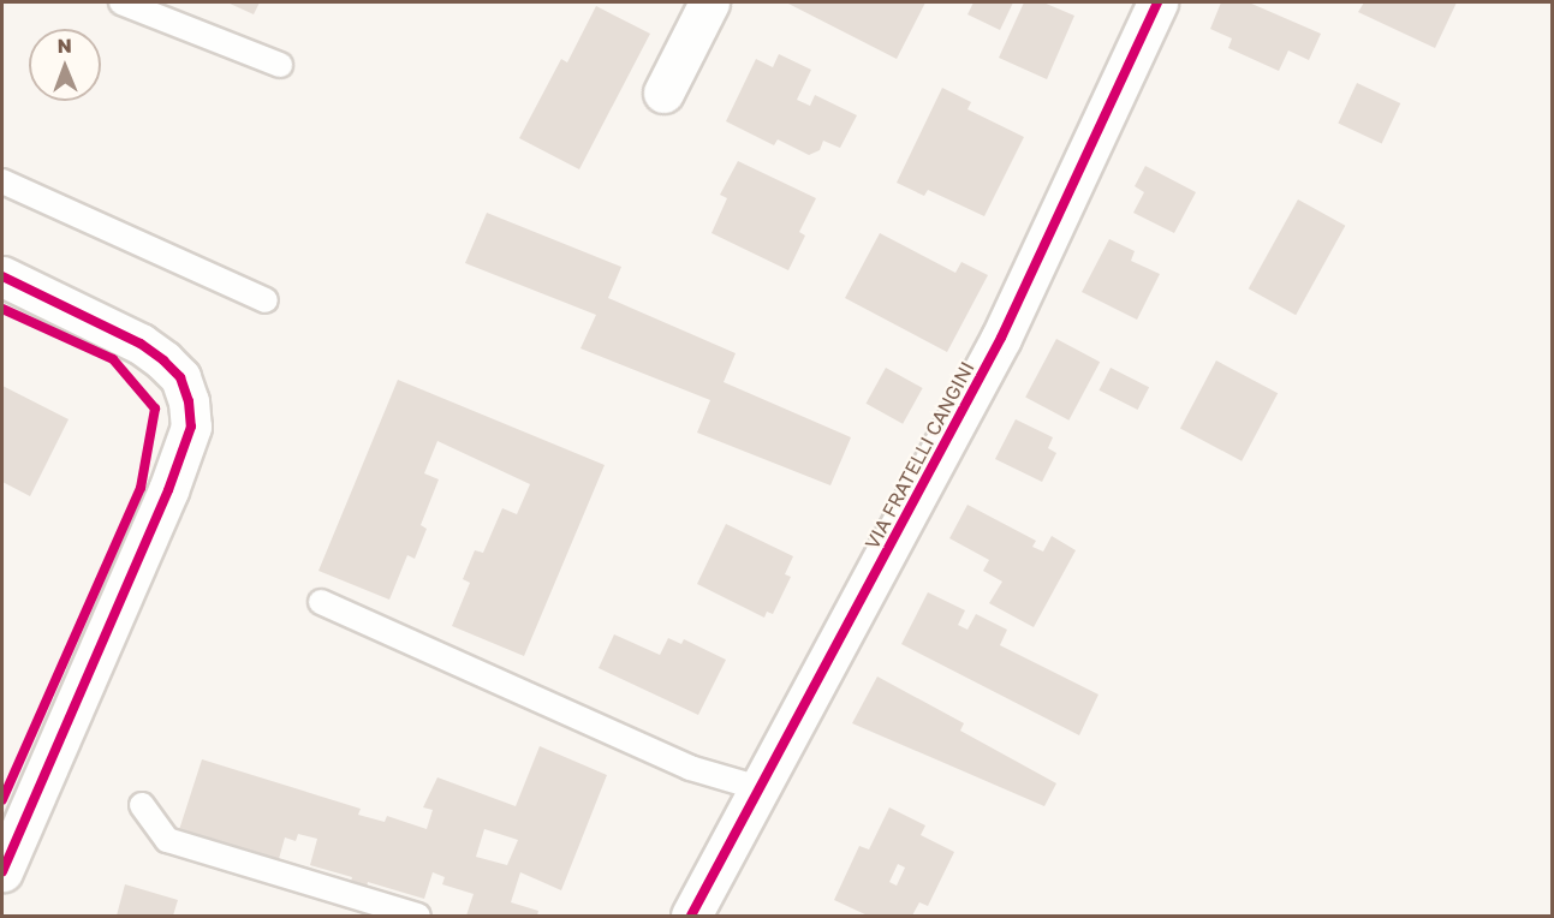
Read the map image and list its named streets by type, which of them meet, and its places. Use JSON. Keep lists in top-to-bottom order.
{
  "streets": {
    "street": ["VIA FRATELLI CANGINI"]
  },
  "north": "top"
}
